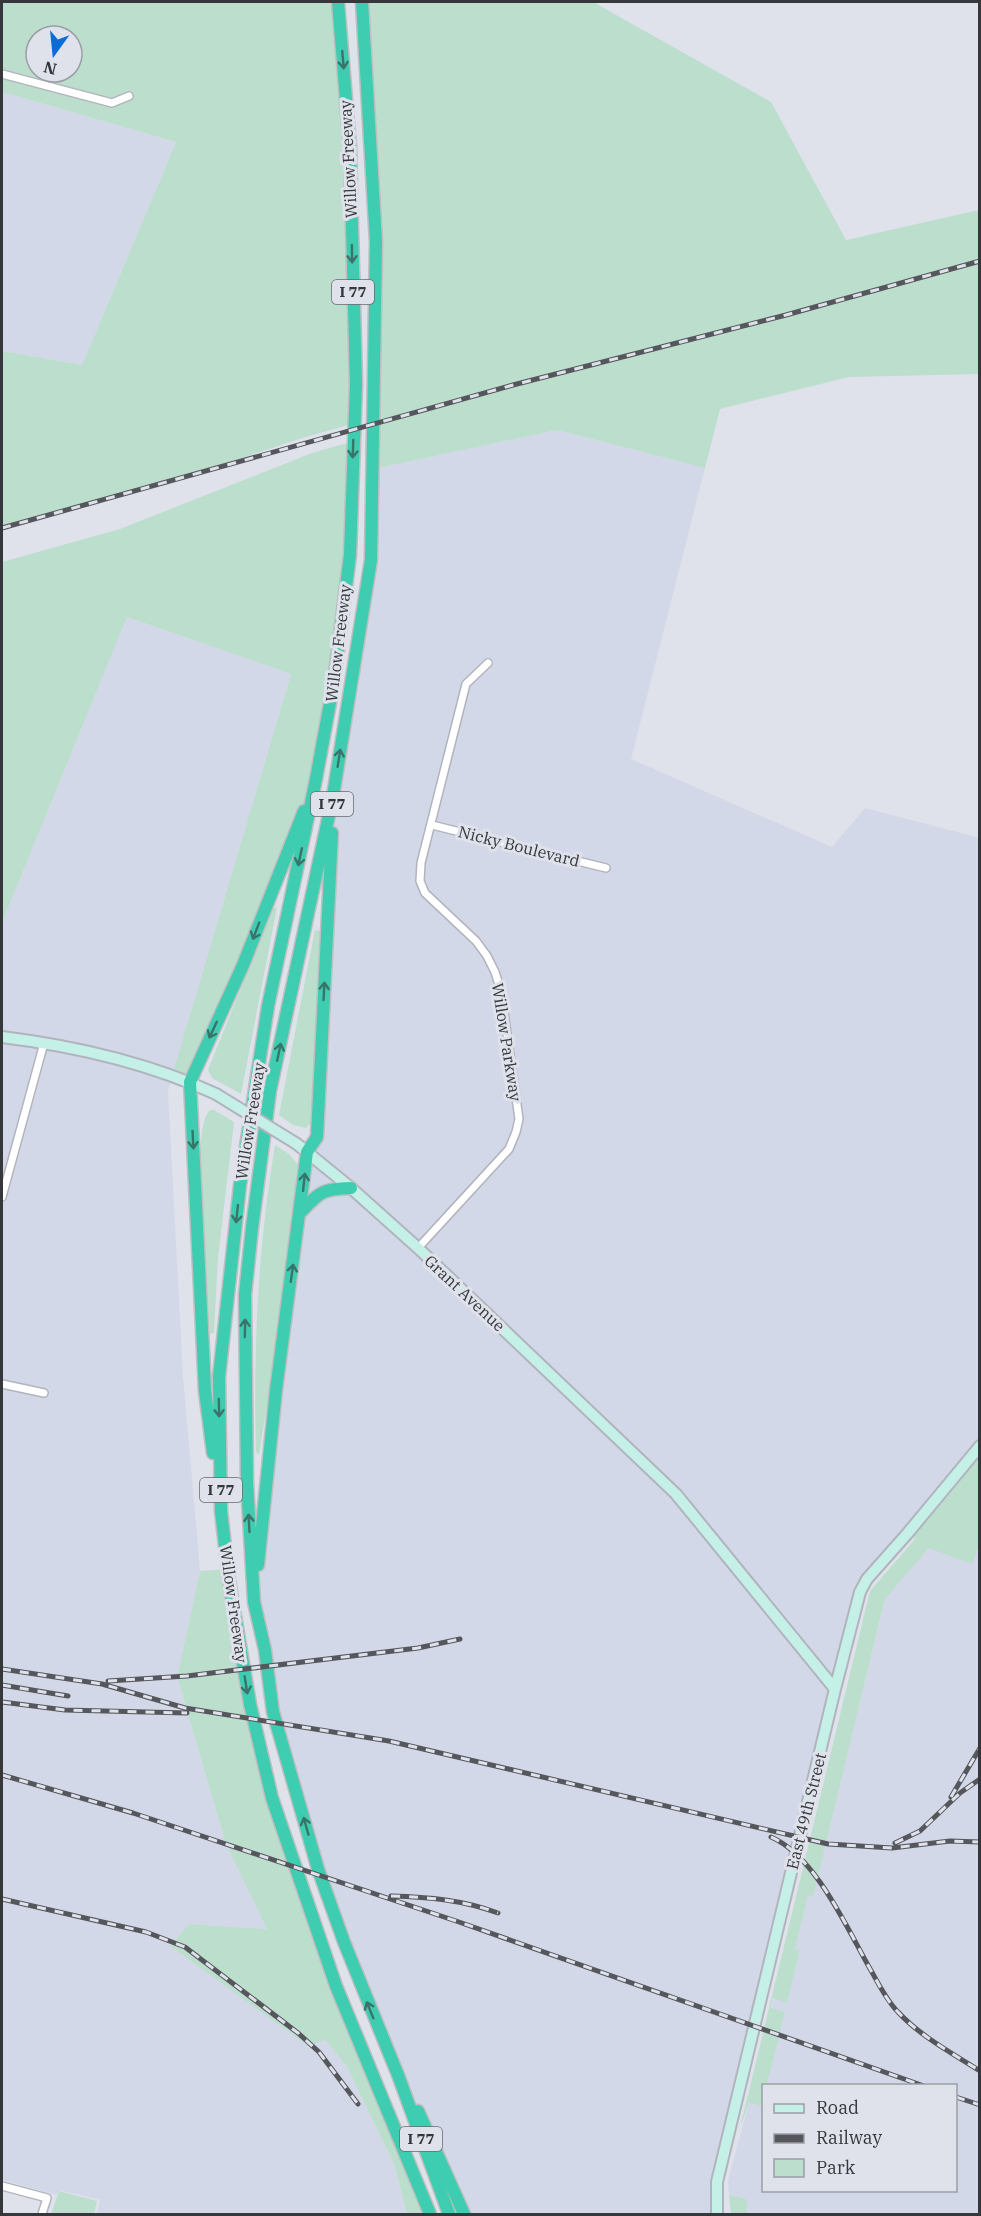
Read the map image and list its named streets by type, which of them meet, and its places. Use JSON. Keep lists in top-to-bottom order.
{
  "streets": {
    "highway": ["Willow Freeway", "I 77"],
    "street": [
      "Nicky Boulevard",
      "Willow Parkway",
      "Grant Avenue",
      "East 49th Street"
    ]
  },
  "crossings": [
    ["Nicky Boulevard", "Willow Parkway"],
    ["Willow Parkway", "Grant Avenue"],
    ["Grant Avenue", "East 49th Street"]
  ],
  "legend": ["Road", "Railway", "Park"],
  "north": "bottom"
}
